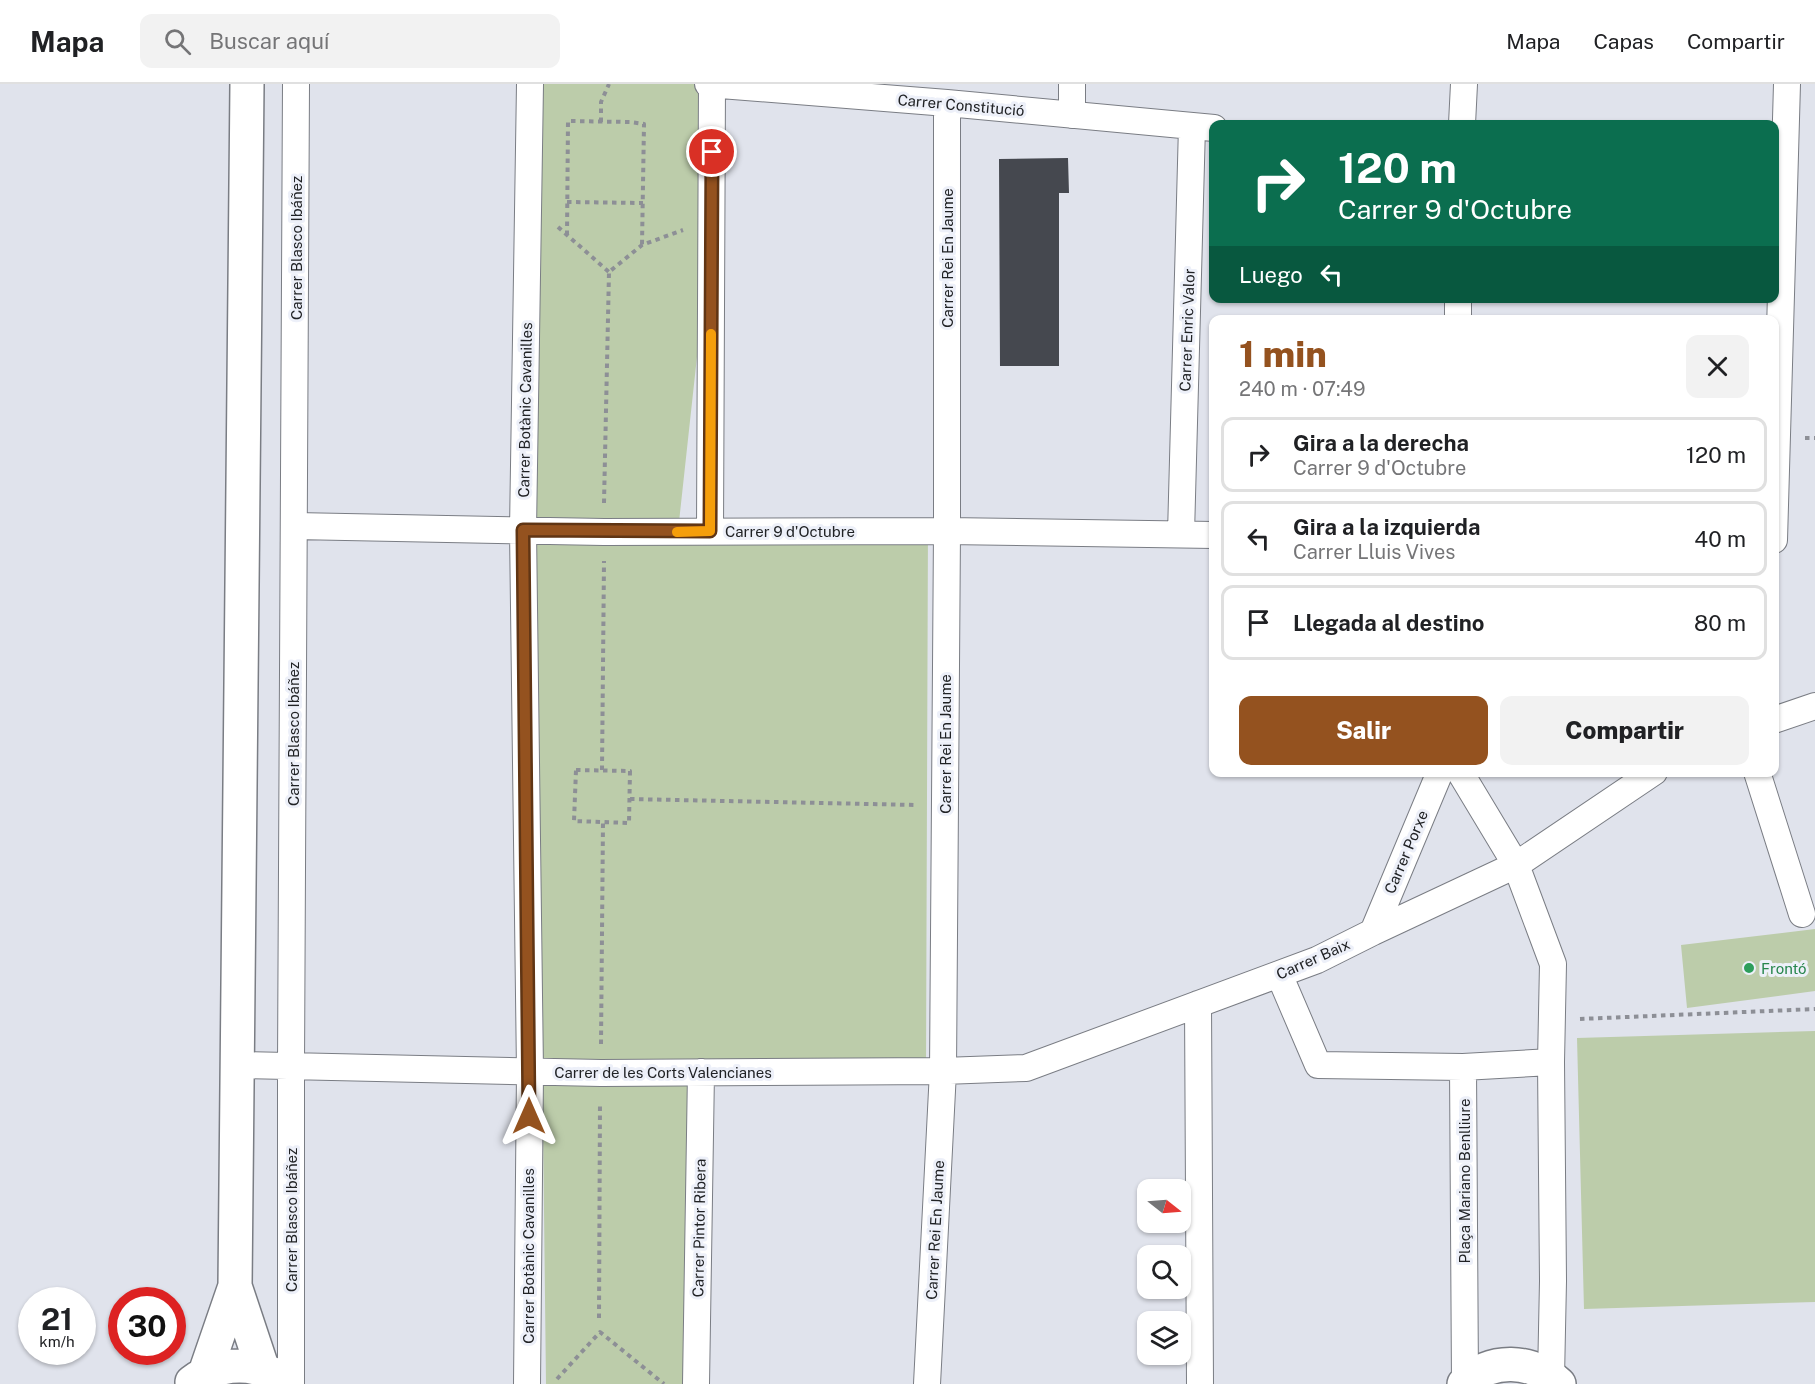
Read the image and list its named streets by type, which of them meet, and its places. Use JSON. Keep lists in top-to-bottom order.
{
  "streets": {
    "street": [
      "Carrer Constitució",
      "Carrer Blasco Ibáñez",
      "Carrer Rei En Jaume",
      "Carrer Enric Valor",
      "Carrer Botànic Cavanilles",
      "Carrer 9 d'Octubre",
      "Carrer Porxe",
      "Carrer Baix",
      "Carrer de les Corts Valencianes",
      "Plaça Mariano Benlliure",
      "Carrer Pintor Ribera"
    ]
  },
  "crossings": [
    ["Carrer Constitució", "Carrer Rei En Jaume"],
    ["Carrer Constitució", "Carrer Enric Valor"],
    ["Carrer Blasco Ibáñez", "Carrer 9 d'Octubre"],
    ["Carrer Blasco Ibáñez", "Carrer de les Corts Valencianes"],
    ["Carrer Rei En Jaume", "Carrer 9 d'Octubre"],
    ["Carrer Rei En Jaume", "Carrer Baix"],
    ["Carrer Rei En Jaume", "Carrer de les Corts Valencianes"],
    ["Carrer Enric Valor", "Carrer 9 d'Octubre"],
    ["Carrer Botànic Cavanilles", "Carrer 9 d'Octubre"],
    ["Carrer Botànic Cavanilles", "Carrer de les Corts Valencianes"],
    ["Carrer Porxe", "Carrer Baix"],
    ["Carrer Baix", "Carrer de les Corts Valencianes"],
    ["Carrer de les Corts Valencianes", "Carrer Pintor Ribera"]
  ],
  "places": ["Frontó"],
  "north": "right",
  "page": {
    "header": "Mapa",
    "search": "Buscar aquí",
    "nav": ["Mapa", "Capas", "Compartir"],
    "turn": ["120 m", "Carrer 9 d'Octubre"],
    "then": "Luego",
    "heading": ["1 min", "240 m · 07:49"],
    "list": [
      {
        "name": "Gira a la derecha",
        "note": "Carrer 9 d'Octubre",
        "value": "120 m"
      },
      {
        "name": "Gira a la izquierda",
        "note": "Carrer Lluis Vives",
        "value": "40 m"
      },
      {
        "name": "Llegada al destino",
        "value": "80 m"
      }
    ],
    "buttons": ["Salir", "Compartir"],
    "speed": "21 km/h",
    "limit": "30"
  }
}
